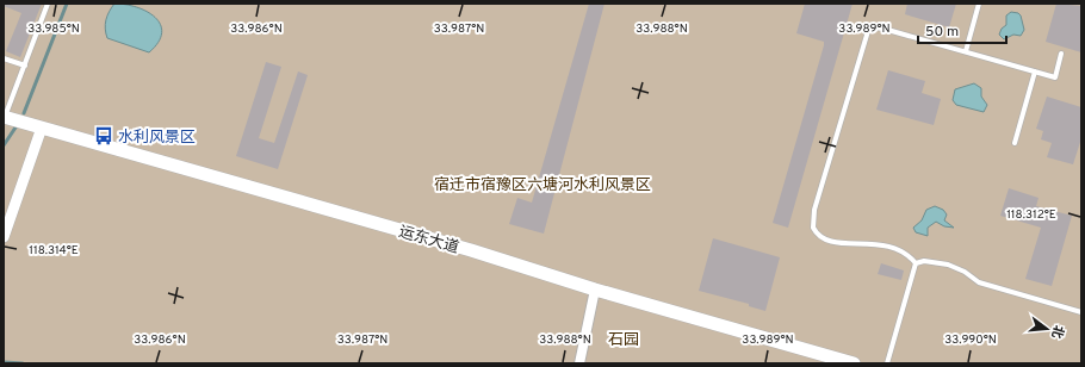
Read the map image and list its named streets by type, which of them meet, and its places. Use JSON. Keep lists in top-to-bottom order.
{
  "streets": {
    "main road": ["运东大道"]
  },
  "parks": ["宿迁市宿豫区六塘河水利风景区", "石园"],
  "places": {
    "bus stop": ["水利风景区"]
  },
  "scale_bar": "50 m",
  "north": "right",
  "coordinates": [
    "33.985°N",
    "33.986°N",
    "33.987°N",
    "33.988°N",
    "33.989°N",
    "118.312°E",
    "118.314°E",
    "33.990°N"
  ]
}
